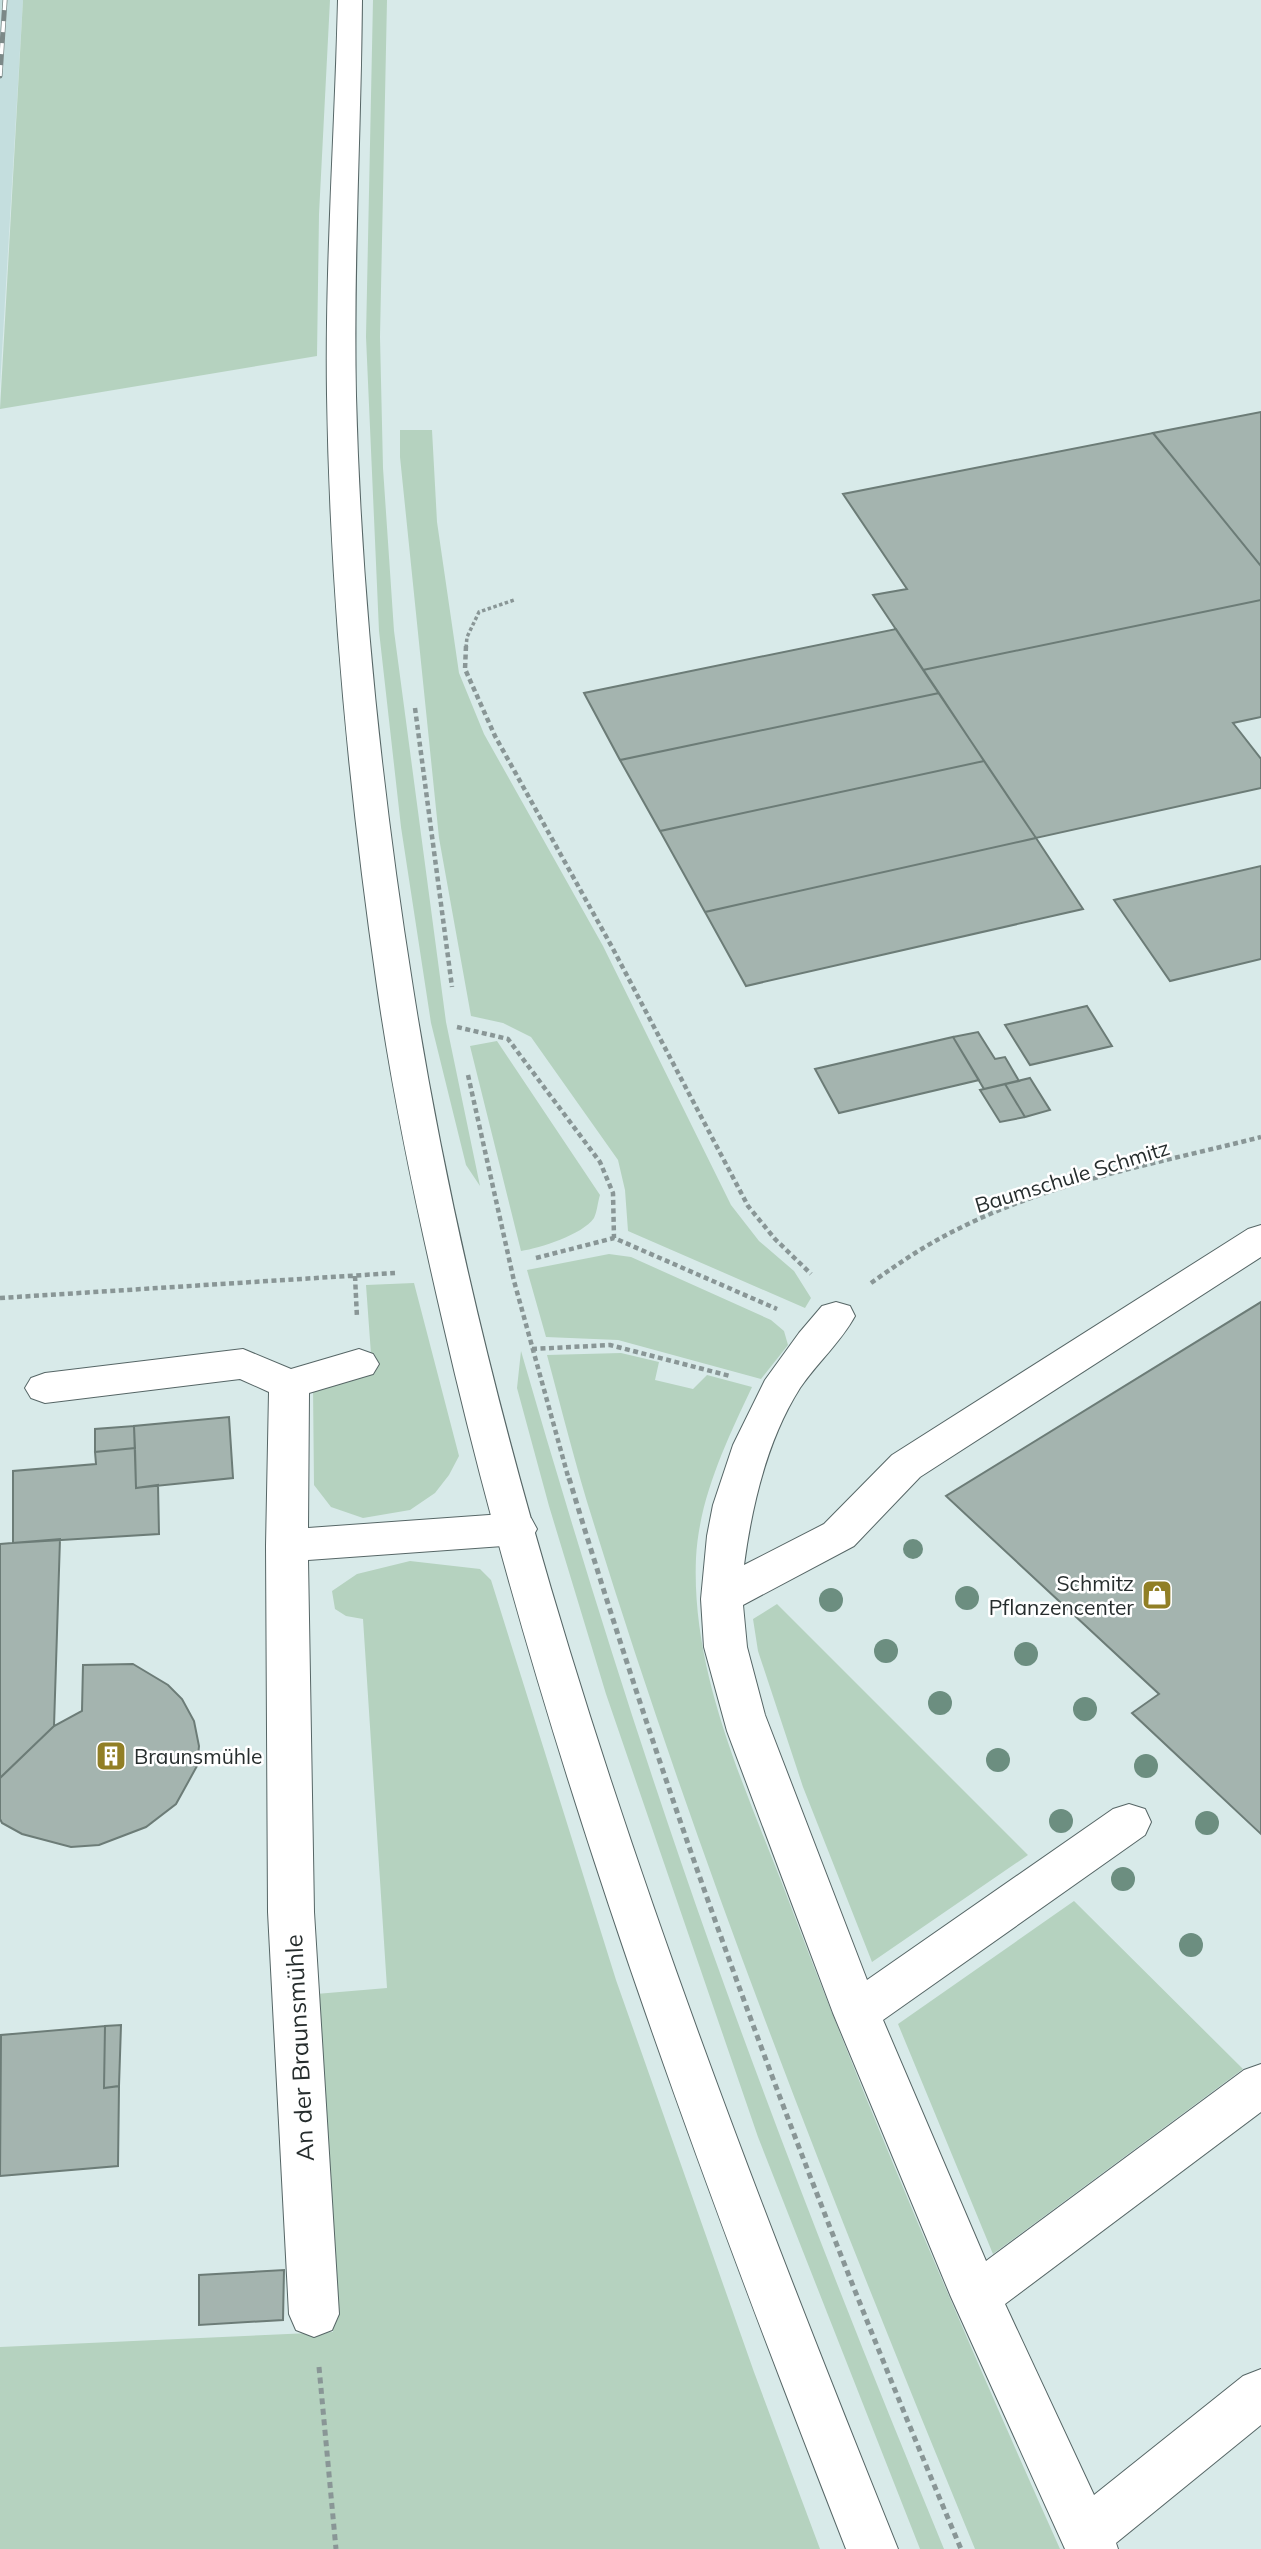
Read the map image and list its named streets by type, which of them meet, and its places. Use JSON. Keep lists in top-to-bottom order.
{
  "streets": {
    "main road": ["An der Braunsmühle"],
    "path": ["Baumschule Schmitz"]
  },
  "places": {
    "shop": ["Schmitz Pflanzencenter"],
    "building": ["Braunsmühle"]
  }
}
